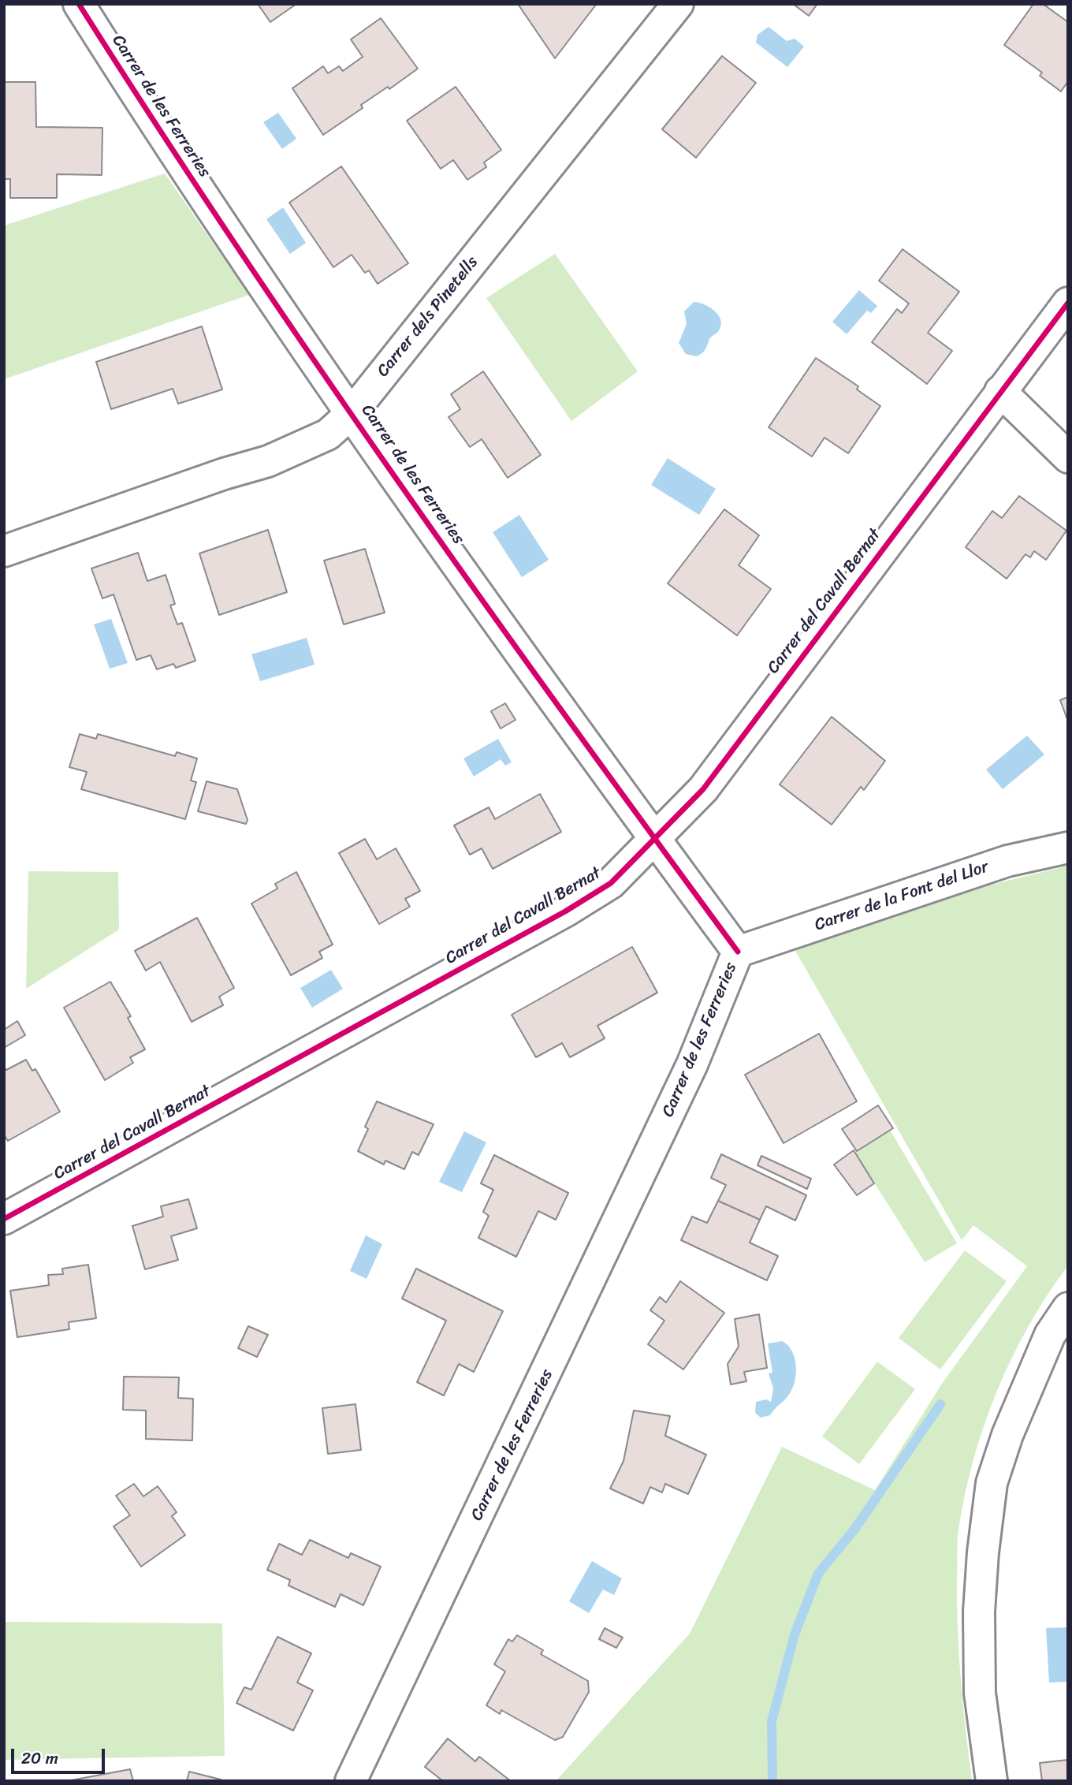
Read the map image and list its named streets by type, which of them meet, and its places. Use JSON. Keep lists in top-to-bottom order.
{
  "streets": {
    "street": [
      "Carrer de les Ferreries",
      "Carrer dels Pinetells",
      "Carrer del Cavall Bernat",
      "Carrer de la Font del Llor"
    ]
  },
  "crossings": [
    ["Carrer de les Ferreries", "Carrer dels Pinetells"],
    ["Carrer de les Ferreries", "Carrer del Cavall Bernat"],
    ["Carrer de les Ferreries", "Carrer de la Font del Llor"]
  ],
  "scale_bar": "20 m"
}
